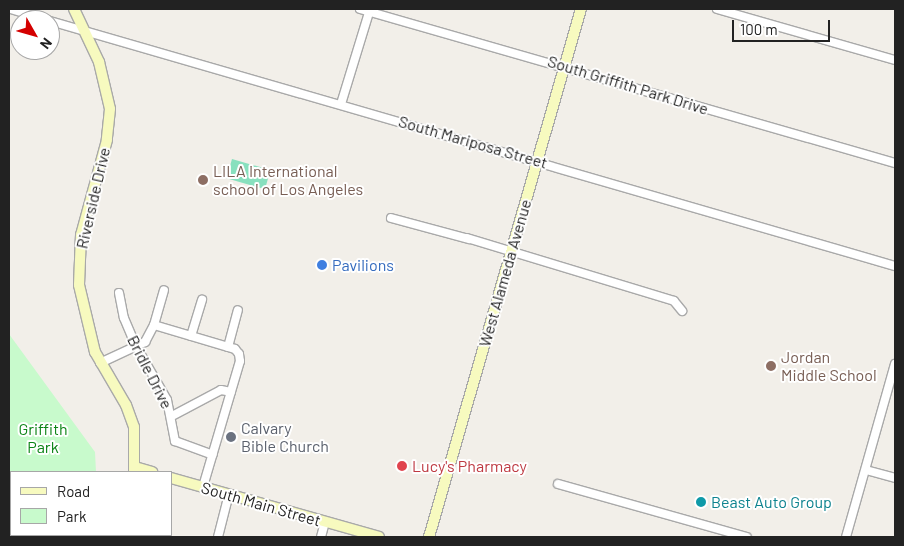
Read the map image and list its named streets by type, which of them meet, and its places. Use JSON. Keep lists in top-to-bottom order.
{
  "streets": {
    "main road": ["Riverside Drive", "West Alameda Avenue", "South Main Street"],
    "street": ["South Griffith Park Drive", "South Mariposa Street", "Bridle Drive"]
  },
  "crossings": [
    ["South Griffith Park Drive", "West Alameda Avenue"],
    ["South Mariposa Street", "Riverside Drive"],
    ["South Mariposa Street", "West Alameda Avenue"]
  ],
  "parks": ["Griffith Park"],
  "places": [
    "LILA International school of Los Angeles",
    "Pavilions",
    "Jordan Middle School",
    "Calvary Bible Church",
    "Lucy's Pharmacy",
    "Beast Auto Group"
  ],
  "legend": ["Road", "Park"],
  "scale_bar": "100 m",
  "north": "bottom right"
}
